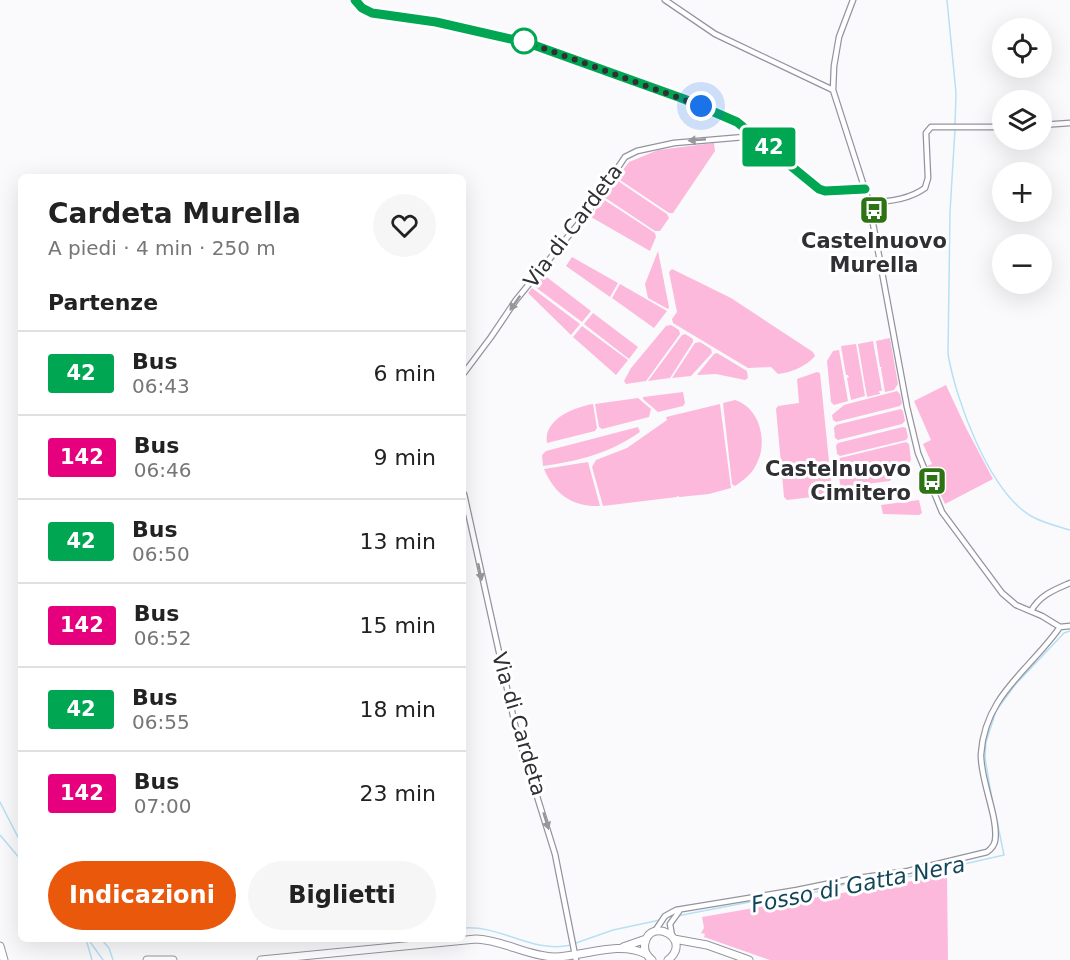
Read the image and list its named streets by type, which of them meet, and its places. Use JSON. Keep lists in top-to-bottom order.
{
  "streets": {
    "street": ["Via di Cardeta"]
  },
  "one_way": ["Via di Cardeta"],
  "water": ["Fosso di Gatta Nera"],
  "places": {
    "bus stop": ["Castelnuovo Murella", "Castelnuovo Cimitero"]
  },
  "lines": ["bus line 42"],
  "page": {
    "on_map": "42",
    "map_buttons": ["+", "−"],
    "heading": [
      ["Cardeta Murella", "A piedi · 4 min · 250 m"],
      "Partenze"
    ],
    "list": [
      {
        "mark": "42",
        "name": "Bus",
        "note": "06:43",
        "value": "6 min"
      },
      {
        "mark": "142",
        "name": "Bus",
        "note": "06:46",
        "value": "9 min"
      },
      {
        "mark": "42",
        "name": "Bus",
        "note": "06:50",
        "value": "13 min"
      },
      {
        "mark": "142",
        "name": "Bus",
        "note": "06:52",
        "value": "15 min"
      },
      {
        "mark": "42",
        "name": "Bus",
        "note": "06:55",
        "value": "18 min"
      },
      {
        "mark": "142",
        "name": "Bus",
        "note": "07:00",
        "value": "23 min"
      }
    ],
    "buttons": ["Indicazioni", "Biglietti"]
  }
}
